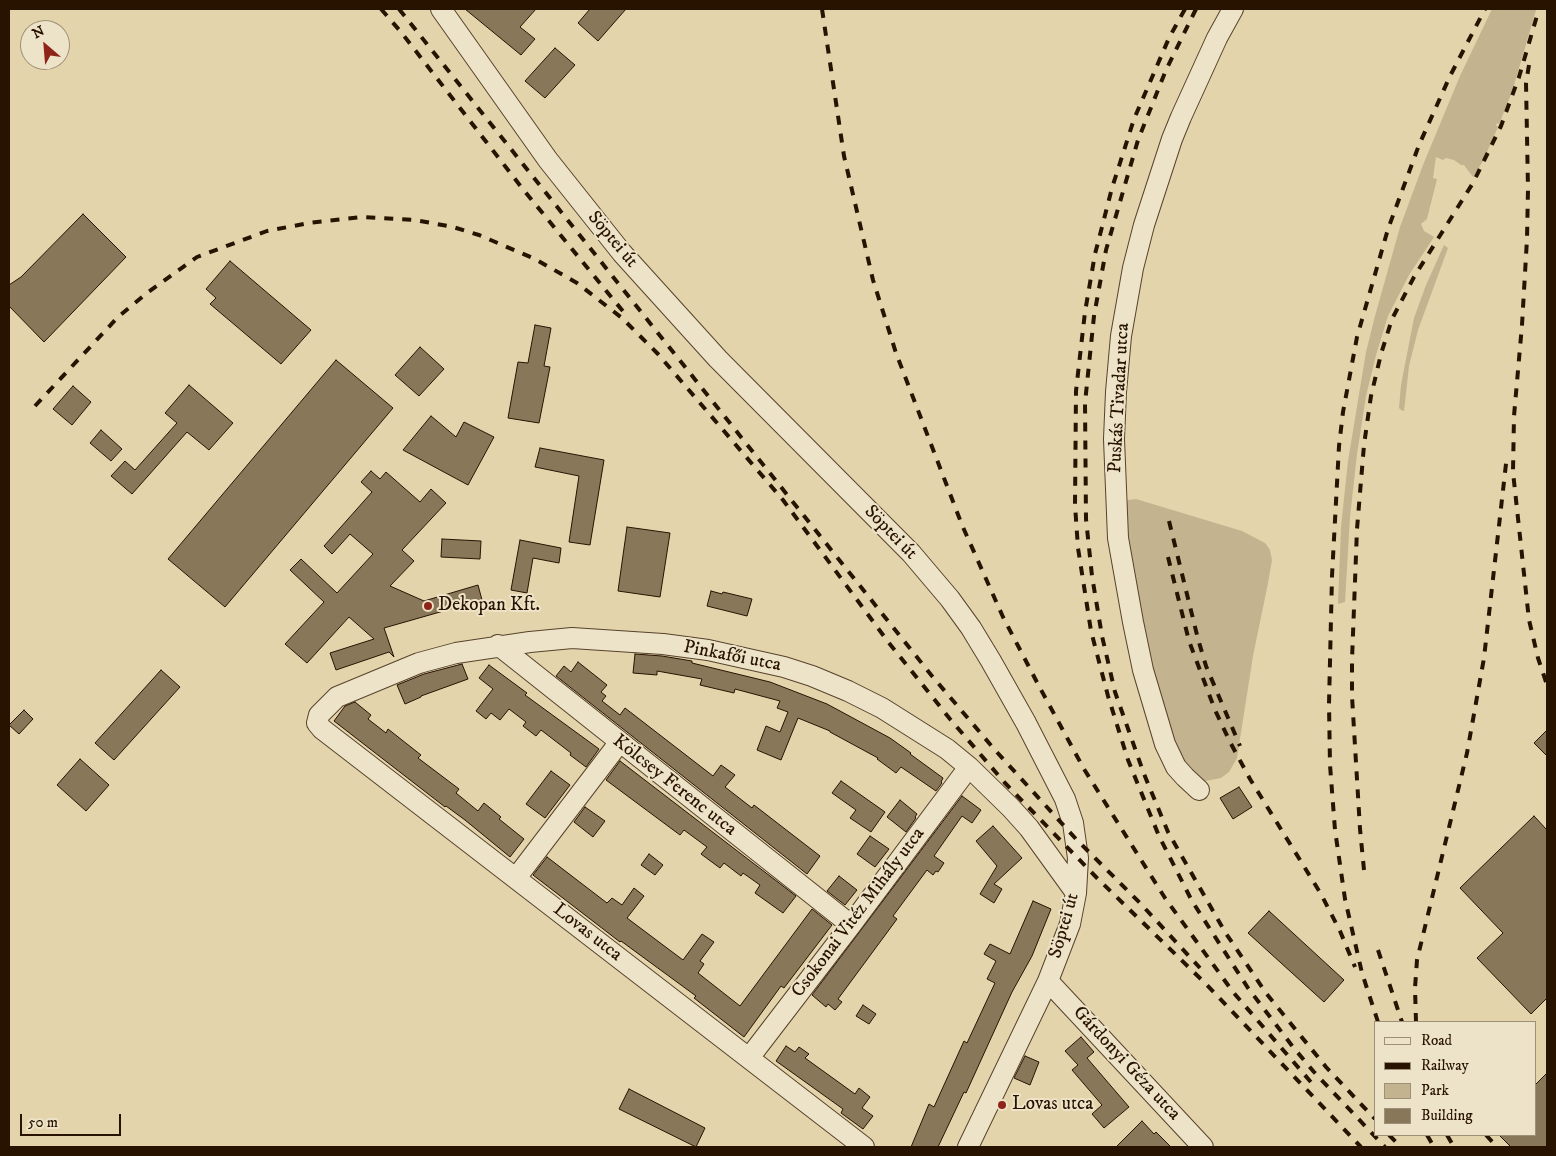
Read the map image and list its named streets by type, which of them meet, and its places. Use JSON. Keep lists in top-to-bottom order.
{
  "streets": {
    "street": [
      "Söptei út",
      "Puskás Tivadar utca",
      "Pinkafői utca",
      "Kölcsey Ferenc utca",
      "Csokonai Vitéz Mihály utca",
      "Lovas utca",
      "Gárdonyi Géza utca"
    ]
  },
  "crossings": [
    ["Söptei út", "Pinkafői utca"],
    ["Söptei út", "Gárdonyi Géza utca"],
    ["Pinkafői utca", "Kölcsey Ferenc utca"],
    ["Pinkafői utca", "Csokonai Vitéz Mihály utca"],
    ["Pinkafői utca", "Lovas utca"],
    ["Kölcsey Ferenc utca", "Csokonai Vitéz Mihály utca"],
    ["Csokonai Vitéz Mihály utca", "Lovas utca"]
  ],
  "places": ["Dekopan Kft.", "Lovas utca"],
  "legend": [
    "Road",
    "Railway",
    "Park",
    "Building"
  ],
  "scale_bar": "50 m",
  "north": "top left"
}
